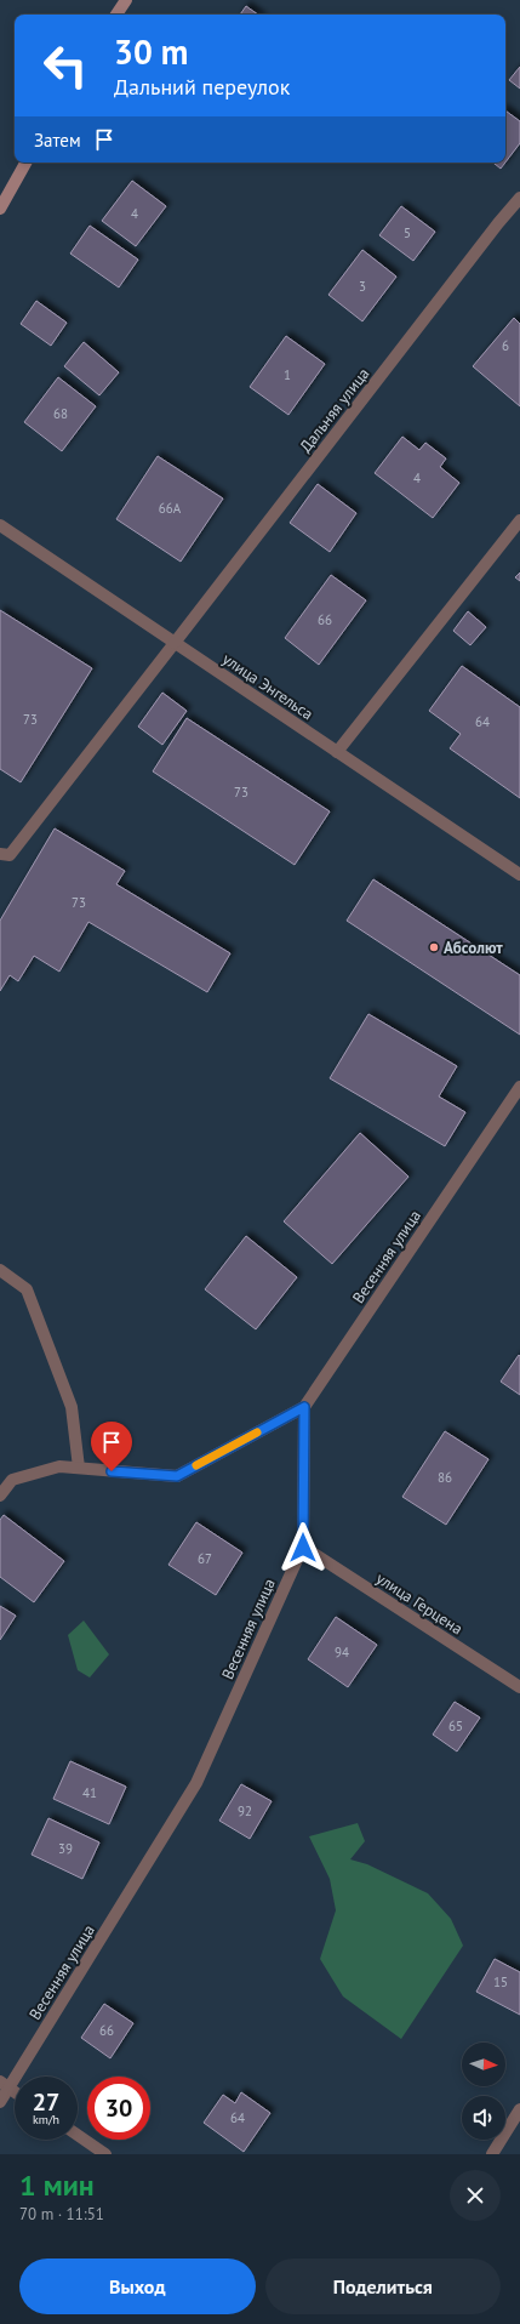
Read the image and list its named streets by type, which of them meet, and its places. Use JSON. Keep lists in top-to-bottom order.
{
  "streets": {
    "street": [
      "Дальняя улица",
      "улица Энгельса",
      "Весенняя улица",
      "улица Герцена"
    ]
  },
  "crossings": [
    ["Дальняя улица", "улица Энгельса"],
    ["Весенняя улица", "улица Герцена"]
  ],
  "places": ["Абсолют"],
  "house_numbers": [
    "4",
    "5",
    "3",
    "6",
    "1",
    "68",
    "4",
    "66А",
    "66",
    "73",
    "64",
    "73",
    "73",
    "86",
    "67",
    "94",
    "65",
    "41",
    "92",
    "39",
    "15",
    "66",
    "64"
  ],
  "north": "right",
  "page": {
    "turn": ["30 m", "Дальний переулок"],
    "then": "Затем",
    "speed": "27 km/h",
    "limit": "30",
    "heading": ["1 мин", "70 m · 11:51"],
    "buttons": ["Выход", "Поделиться"]
  }
}
